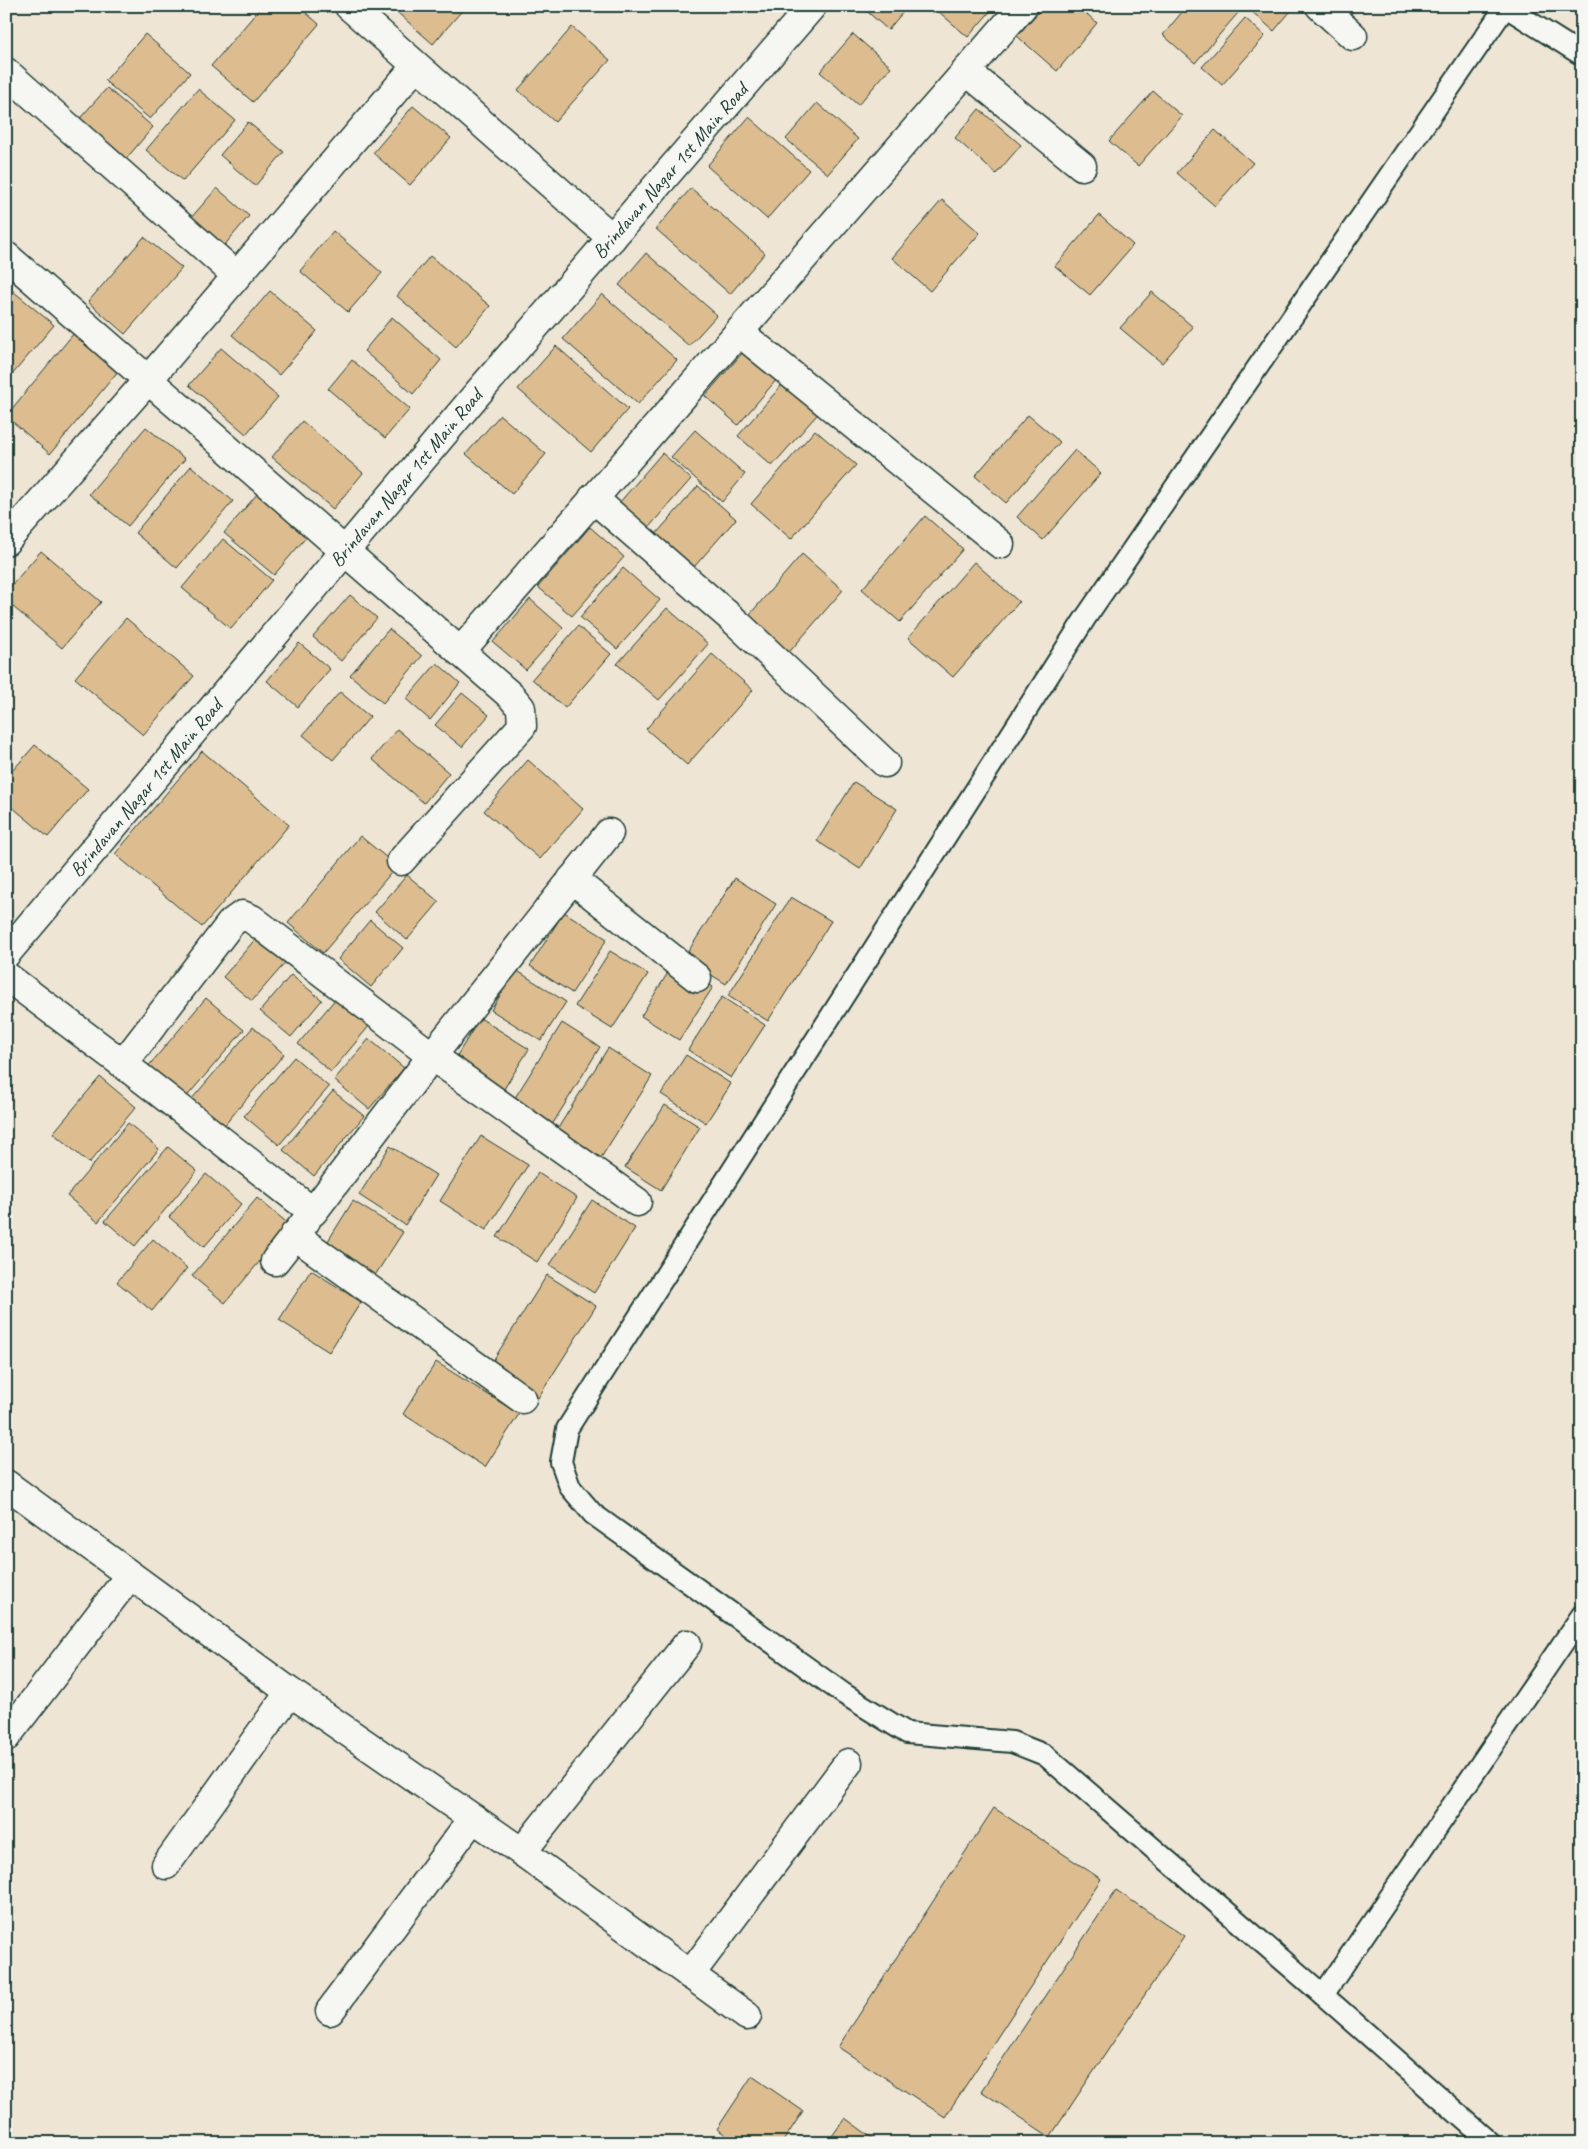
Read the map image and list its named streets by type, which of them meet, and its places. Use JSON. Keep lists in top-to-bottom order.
{
  "streets": {
    "street": ["Brindavan Nagar 1st Main Road"]
  }
}
